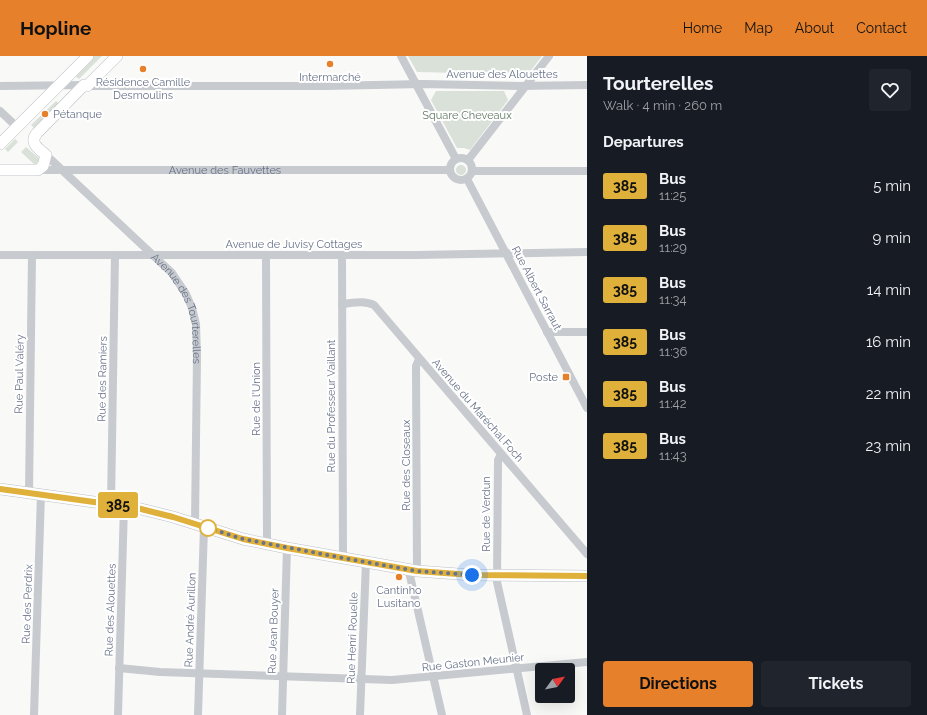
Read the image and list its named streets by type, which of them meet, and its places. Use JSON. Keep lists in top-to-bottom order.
{
  "streets": {
    "main road": ["Avenue des Fauvettes", "Avenue des Tourterelles"],
    "street": [
      "Avenue des Alouettes",
      "Avenue de Juvisy Cottages",
      "Rue Albert Sarraut",
      "Rue Paul Valéry",
      "Rue des Ramiers",
      "Rue de l'Union",
      "Rue du Professeur Vaillant",
      "Avenue du Maréchal Foch",
      "Rue des Closeaux",
      "Rue de Verdun",
      "Rue des Perdrix",
      "Rue des Alouettes",
      "Rue André Aurillon",
      "Rue Jean Bouyer",
      "Rue Henri Rouelle",
      "Rue Gaston Meunier"
    ]
  },
  "crossings": [
    ["Avenue des Alouettes", "Avenue des Tourterelles"],
    ["Avenue des Fauvettes", "Rue Albert Sarraut"],
    ["Avenue des Fauvettes", "Avenue des Tourterelles"],
    ["Avenue de Juvisy Cottages", "Rue Albert Sarraut"],
    ["Avenue de Juvisy Cottages", "Avenue des Tourterelles"],
    ["Avenue de Juvisy Cottages", "Rue Paul Valéry"],
    ["Avenue de Juvisy Cottages", "Rue des Ramiers"],
    ["Avenue de Juvisy Cottages", "Rue de l'Union"],
    ["Avenue de Juvisy Cottages", "Rue du Professeur Vaillant"],
    ["Avenue des Tourterelles", "Rue André Aurillon"],
    ["Rue du Professeur Vaillant", "Avenue du Maréchal Foch"],
    ["Avenue du Maréchal Foch", "Rue des Closeaux"],
    ["Avenue du Maréchal Foch", "Rue de Verdun"],
    ["Rue des Closeaux", "Rue Gaston Meunier"],
    ["Rue de Verdun", "Rue Gaston Meunier"],
    ["Rue des Alouettes", "Rue Gaston Meunier"],
    ["Rue André Aurillon", "Rue Gaston Meunier"],
    ["Rue Jean Bouyer", "Rue Gaston Meunier"],
    ["Rue Henri Rouelle", "Rue Gaston Meunier"]
  ],
  "parks": ["Square Cheveaux"],
  "places": {
    "other": [
      "Intermarché",
      "Résidence Camille Desmoulins",
      "Pétanque",
      "Cantinho Lusitano"
    ],
    "transit": ["Poste"]
  },
  "lines": ["bus line 385"],
  "north": "top right",
  "page": {
    "header": "Hopline",
    "nav": [
      "Home",
      "Map",
      "About",
      "Contact"
    ],
    "on_map": "385",
    "heading": [
      ["Tourterelles", "Walk · 4 min · 260 m"],
      "Departures"
    ],
    "list": [
      {
        "mark": "385",
        "name": "Bus",
        "note": "11:25",
        "value": "5 min"
      },
      {
        "mark": "385",
        "name": "Bus",
        "note": "11:29",
        "value": "9 min"
      },
      {
        "mark": "385",
        "name": "Bus",
        "note": "11:34",
        "value": "14 min"
      },
      {
        "mark": "385",
        "name": "Bus",
        "note": "11:36",
        "value": "16 min"
      },
      {
        "mark": "385",
        "name": "Bus",
        "note": "11:42",
        "value": "22 min"
      },
      {
        "mark": "385",
        "name": "Bus",
        "note": "11:43",
        "value": "23 min"
      }
    ],
    "buttons": ["Directions", "Tickets"]
  }
}
